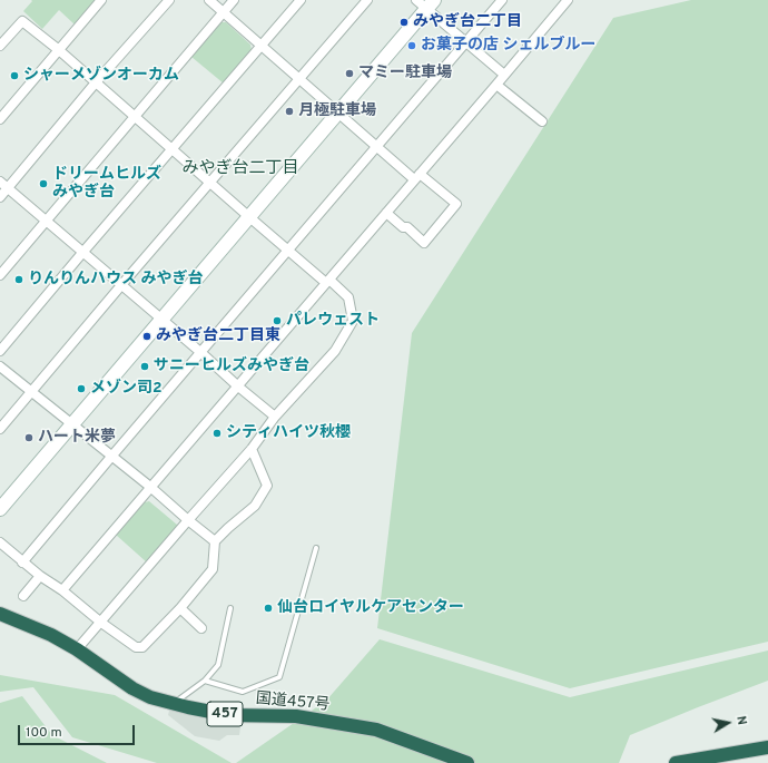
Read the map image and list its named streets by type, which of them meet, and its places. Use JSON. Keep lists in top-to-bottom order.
{
  "streets": {
    "highway": ["国道457号", "457"]
  },
  "districts": ["みやぎ台二丁目"],
  "places": [
    "みやぎ台二丁目",
    "お菓子の店 シェルブルー",
    "マミー駐車場",
    "シャーメゾンオーカム",
    "月極駐車場",
    "ドリームヒルズ みやぎ台",
    "りんりんハウス みやぎ台",
    "パレウェスト",
    "みやぎ台二丁目東",
    "サニーヒルズみやぎ台",
    "メゾン司2",
    "シティハイツ秋櫻",
    "ハート米夢",
    "仙台ロイヤルケアセンター"
  ],
  "scale_bar": "100 m",
  "north": "right"
}
